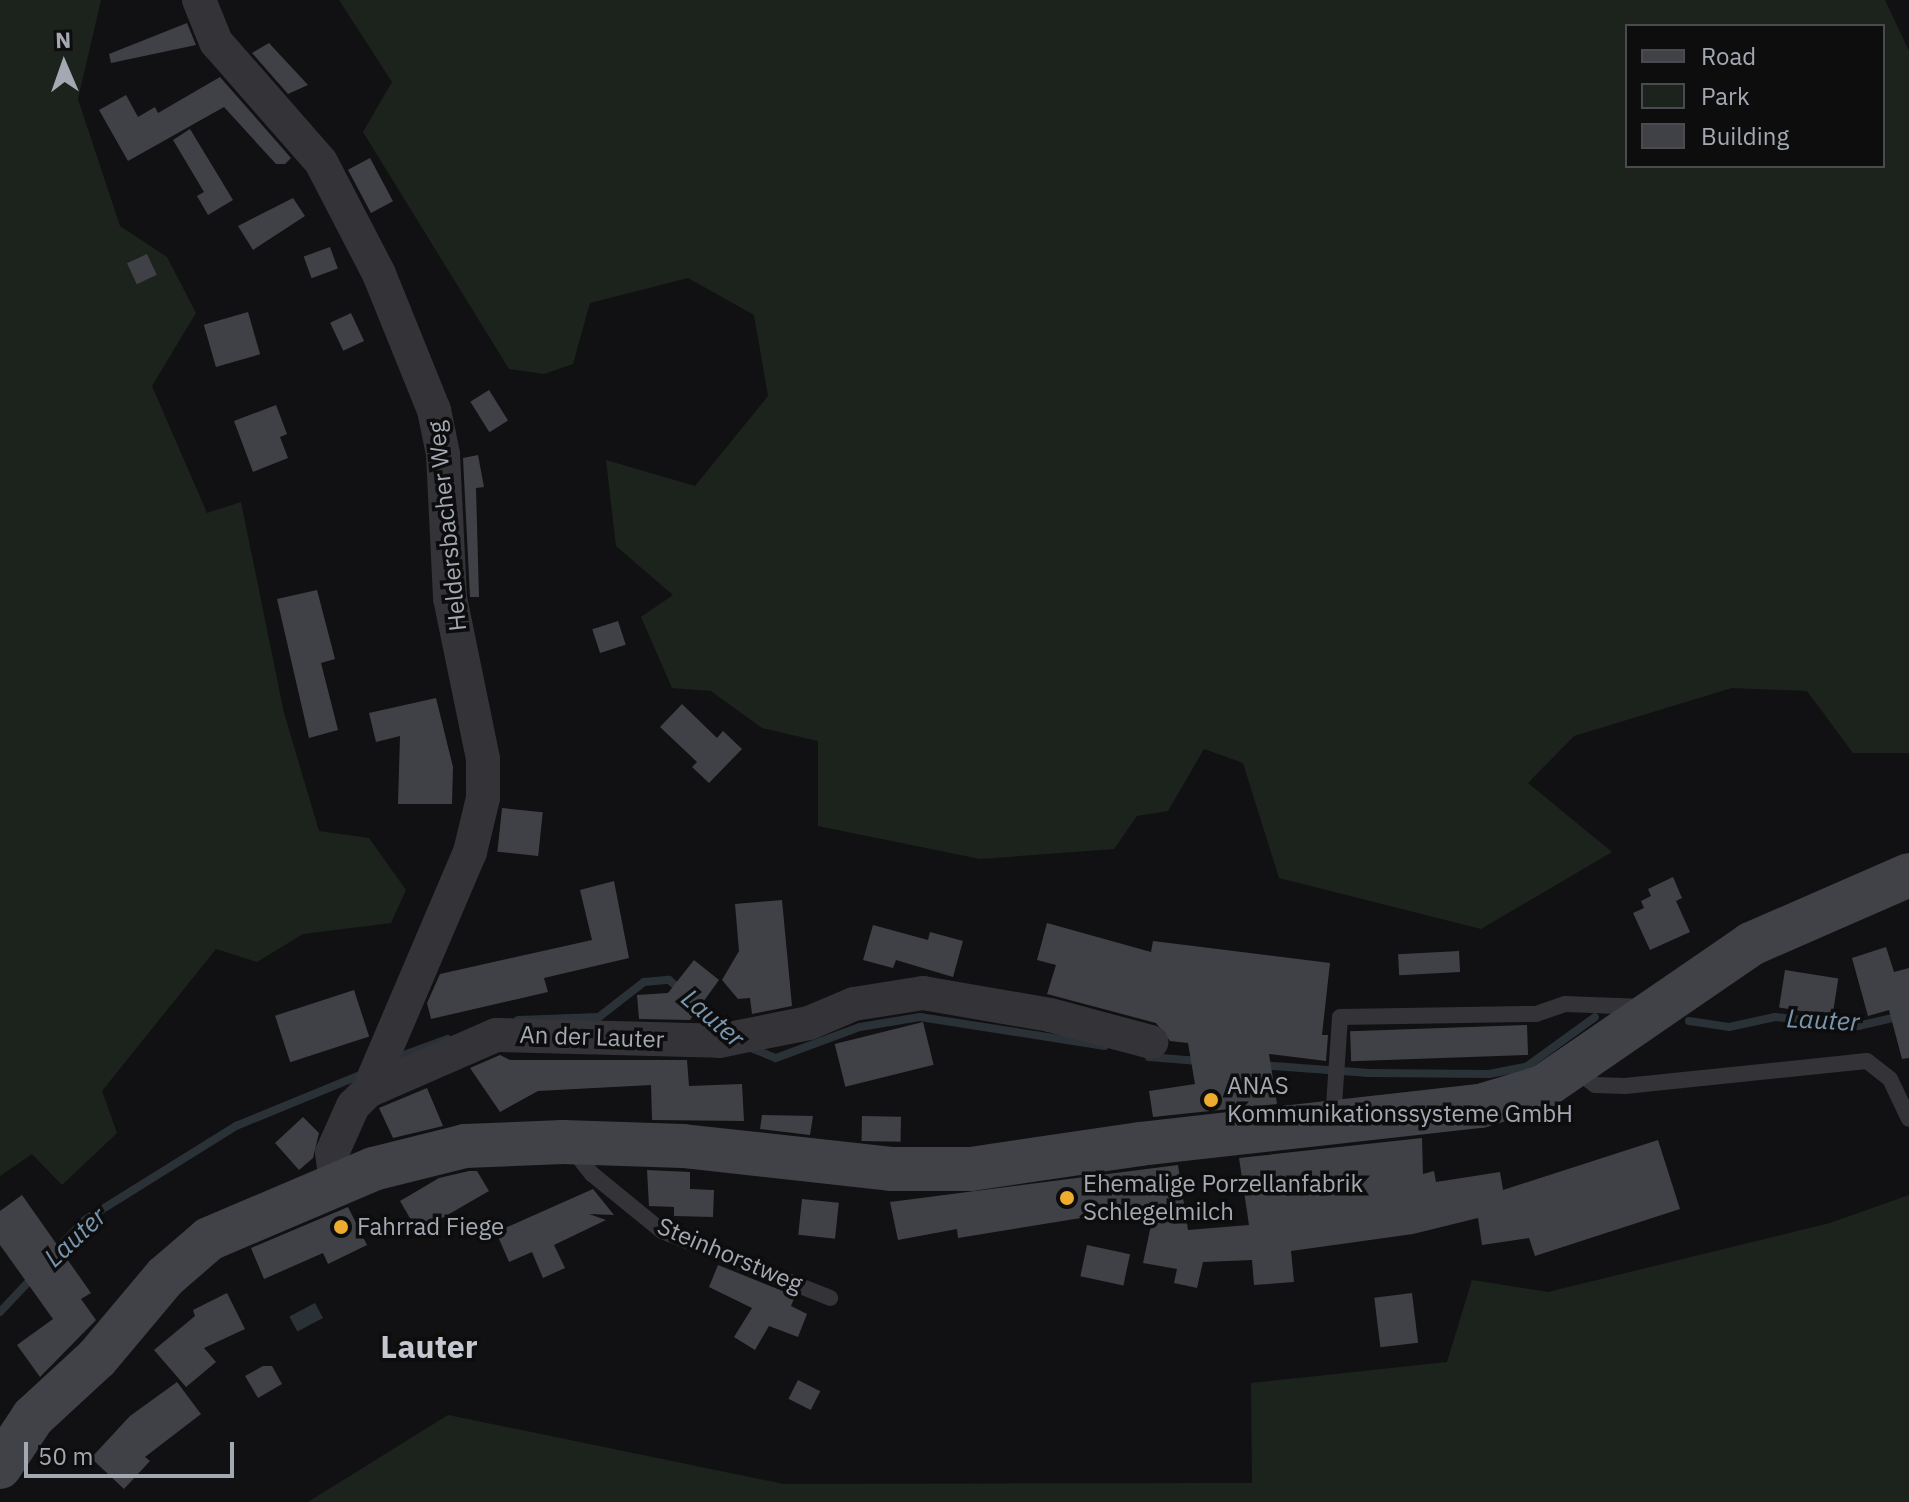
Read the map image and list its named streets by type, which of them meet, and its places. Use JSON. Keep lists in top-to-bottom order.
{
  "streets": {
    "street": ["Heldersbacher Weg", "An der Lauter"],
    "lane": ["Steinhorstweg"]
  },
  "crossings": [
    ["Heldersbacher Weg", "An der Lauter"]
  ],
  "districts": ["Lauter"],
  "water": ["Lauter"],
  "places": ["ANAS Kommunikationssysteme GmbH", "Ehemalige Porzellanfabrik Schlegelmilch", "Fahrrad Fiege"],
  "legend": ["Road", "Park", "Building"],
  "scale_bar": "50 m",
  "north": "top"
}
